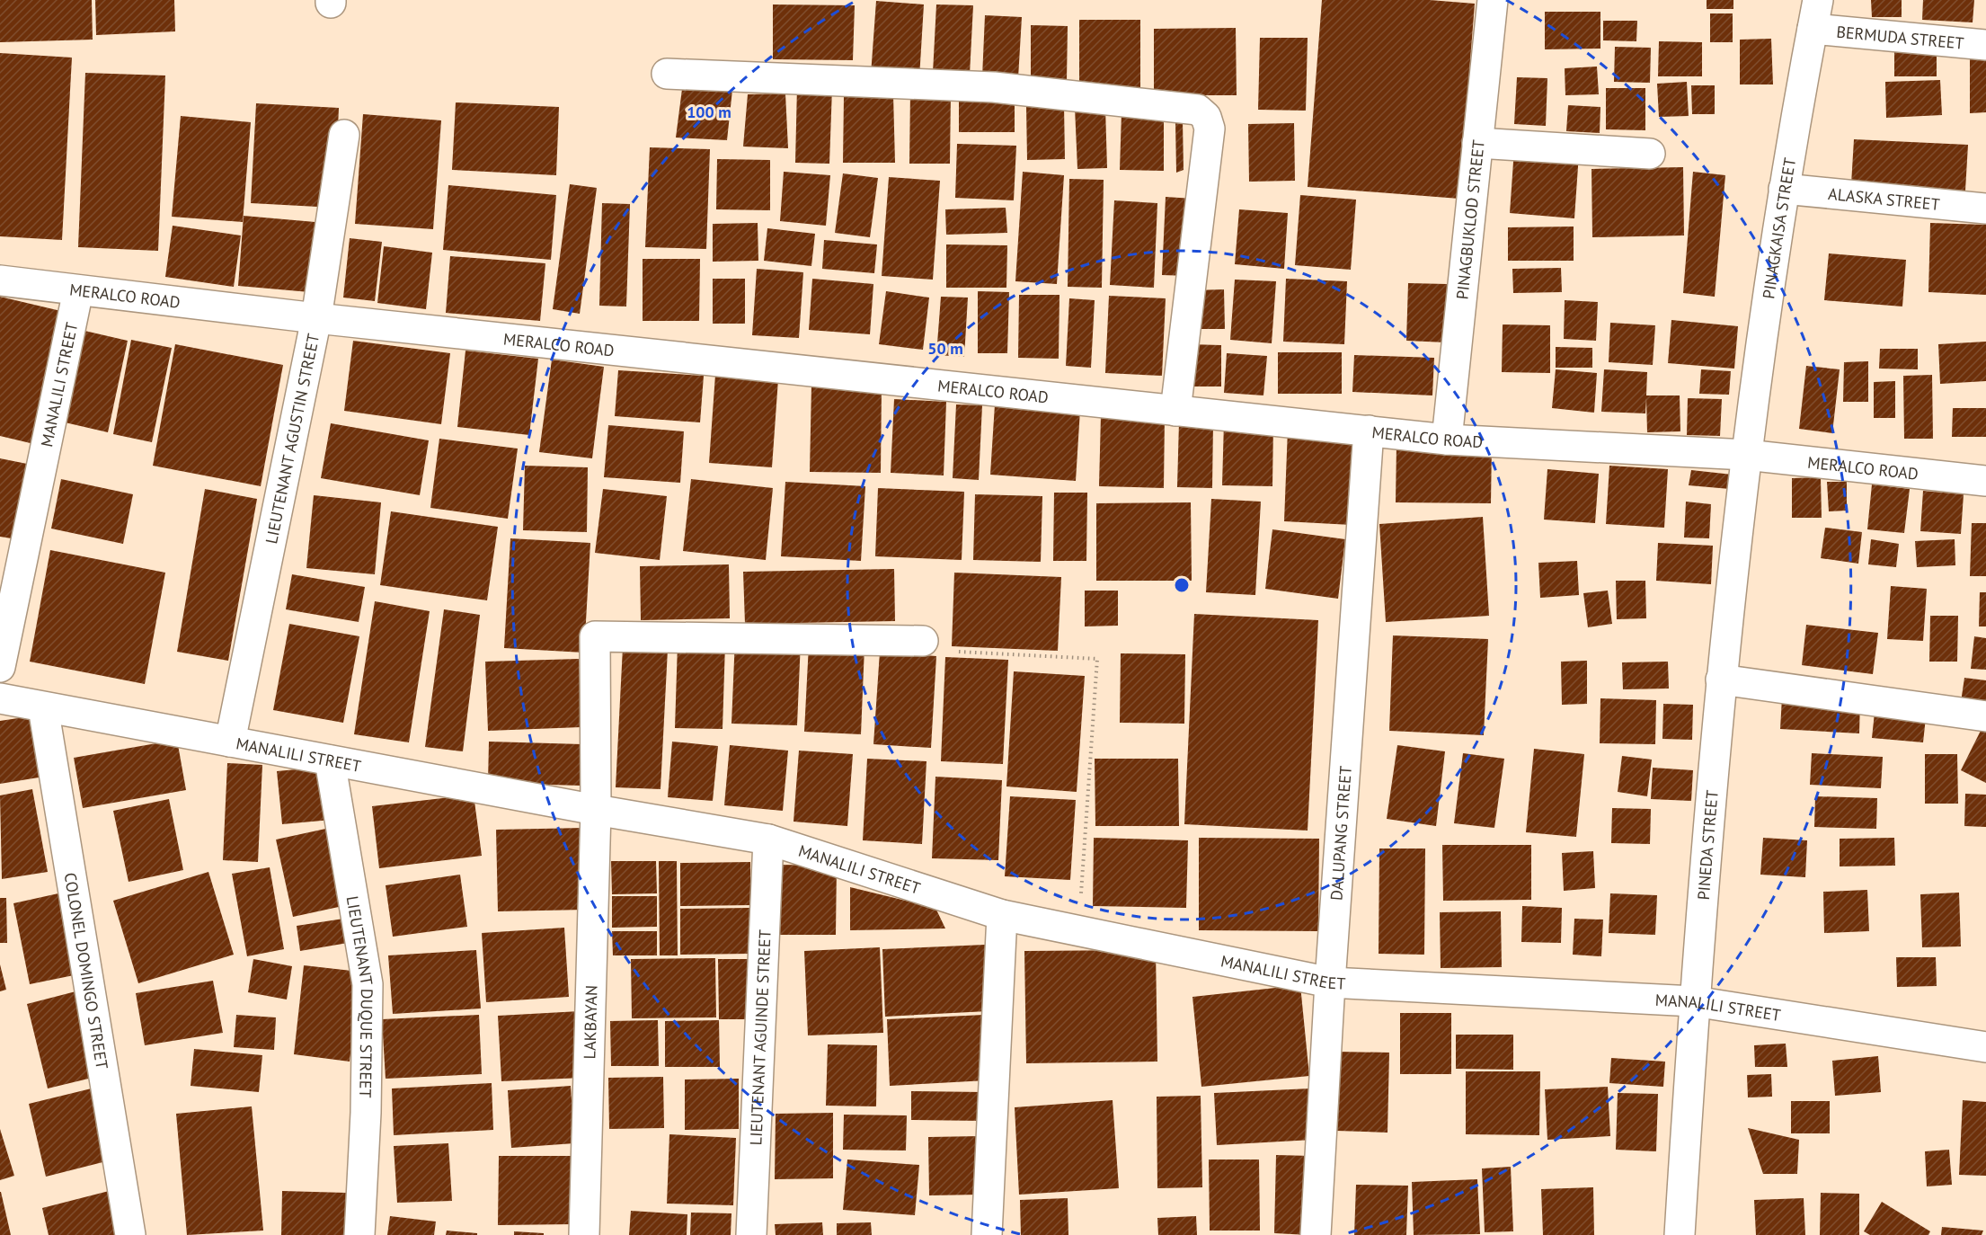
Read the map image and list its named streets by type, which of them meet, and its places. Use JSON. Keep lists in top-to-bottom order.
{
  "streets": {
    "street": [
      "BERMUDA STREET",
      "ALASKA STREET",
      "PINAGBUKLOD STREET",
      "PINAGKAISA STREET",
      "MERALCO ROAD",
      "MANALILI STREET",
      "LIEUTENANT AGUSTIN STREET",
      "DALUPANG STREET",
      "PINEDA STREET",
      "COLONEL DOMINGO STREET",
      "LIEUTENANT DUQUE STREET",
      "LAKBAYAN",
      "LIEUTENANT AGUINDE STREET"
    ]
  },
  "crossings": [
    ["BERMUDA STREET", "PINAGKAISA STREET"],
    ["ALASKA STREET", "PINAGKAISA STREET"],
    ["PINAGBUKLOD STREET", "MERALCO ROAD"],
    ["PINAGKAISA STREET", "MERALCO ROAD"],
    ["PINAGKAISA STREET", "PINEDA STREET"],
    ["MERALCO ROAD", "MANALILI STREET"],
    ["MERALCO ROAD", "LIEUTENANT AGUSTIN STREET"],
    ["MERALCO ROAD", "DALUPANG STREET"],
    ["MERALCO ROAD", "PINEDA STREET"],
    ["MANALILI STREET", "LIEUTENANT AGUSTIN STREET"],
    ["MANALILI STREET", "DALUPANG STREET"],
    ["MANALILI STREET", "PINEDA STREET"],
    ["MANALILI STREET", "COLONEL DOMINGO STREET"],
    ["MANALILI STREET", "LIEUTENANT DUQUE STREET"],
    ["MANALILI STREET", "LAKBAYAN"],
    ["MANALILI STREET", "LIEUTENANT AGUINDE STREET"]
  ],
  "rings": ["100 m", "50 m"]
}
